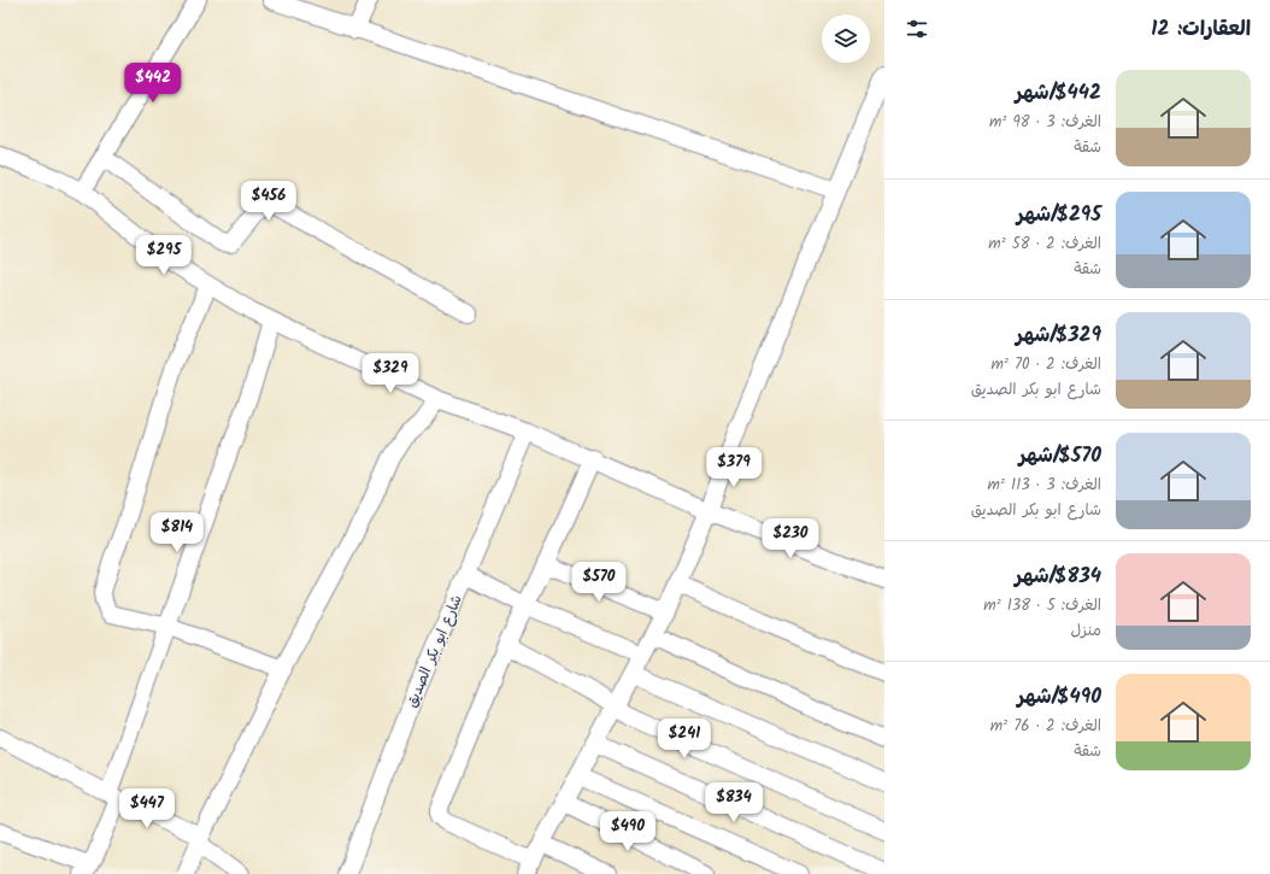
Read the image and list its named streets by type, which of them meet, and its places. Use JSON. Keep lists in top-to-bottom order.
{
  "streets": {
    "street": ["شارع ابو بكر الصديق"]
  },
  "page": {
    "heading": "العقارات: 12",
    "list": [
      {
        "name": "$442/شهر",
        "note": "الغرف: 3 · 98 m² · شقة"
      },
      {
        "name": "$295/شهر",
        "note": "الغرف: 2 · 58 m² · شقة"
      },
      {
        "name": "$329/شهر",
        "note": "الغرف: 2 · 70 m² · شارع ابو بكر الصديق"
      },
      {
        "name": "$570/شهر",
        "note": "الغرف: 3 · 113 m² · شارع ابو بكر الصديق"
      },
      {
        "name": "$834/شهر",
        "note": "الغرف: 5 · 138 m² · منزل"
      },
      {
        "name": "$490/شهر",
        "note": "الغرف: 2 · 76 m² · شقة"
      }
    ],
    "price": [
      "$442",
      "$456",
      "$295",
      "$329",
      "$379",
      "$814",
      "$230",
      "$570",
      "$241",
      "$834",
      "$447",
      "$490"
    ]
  }
}
